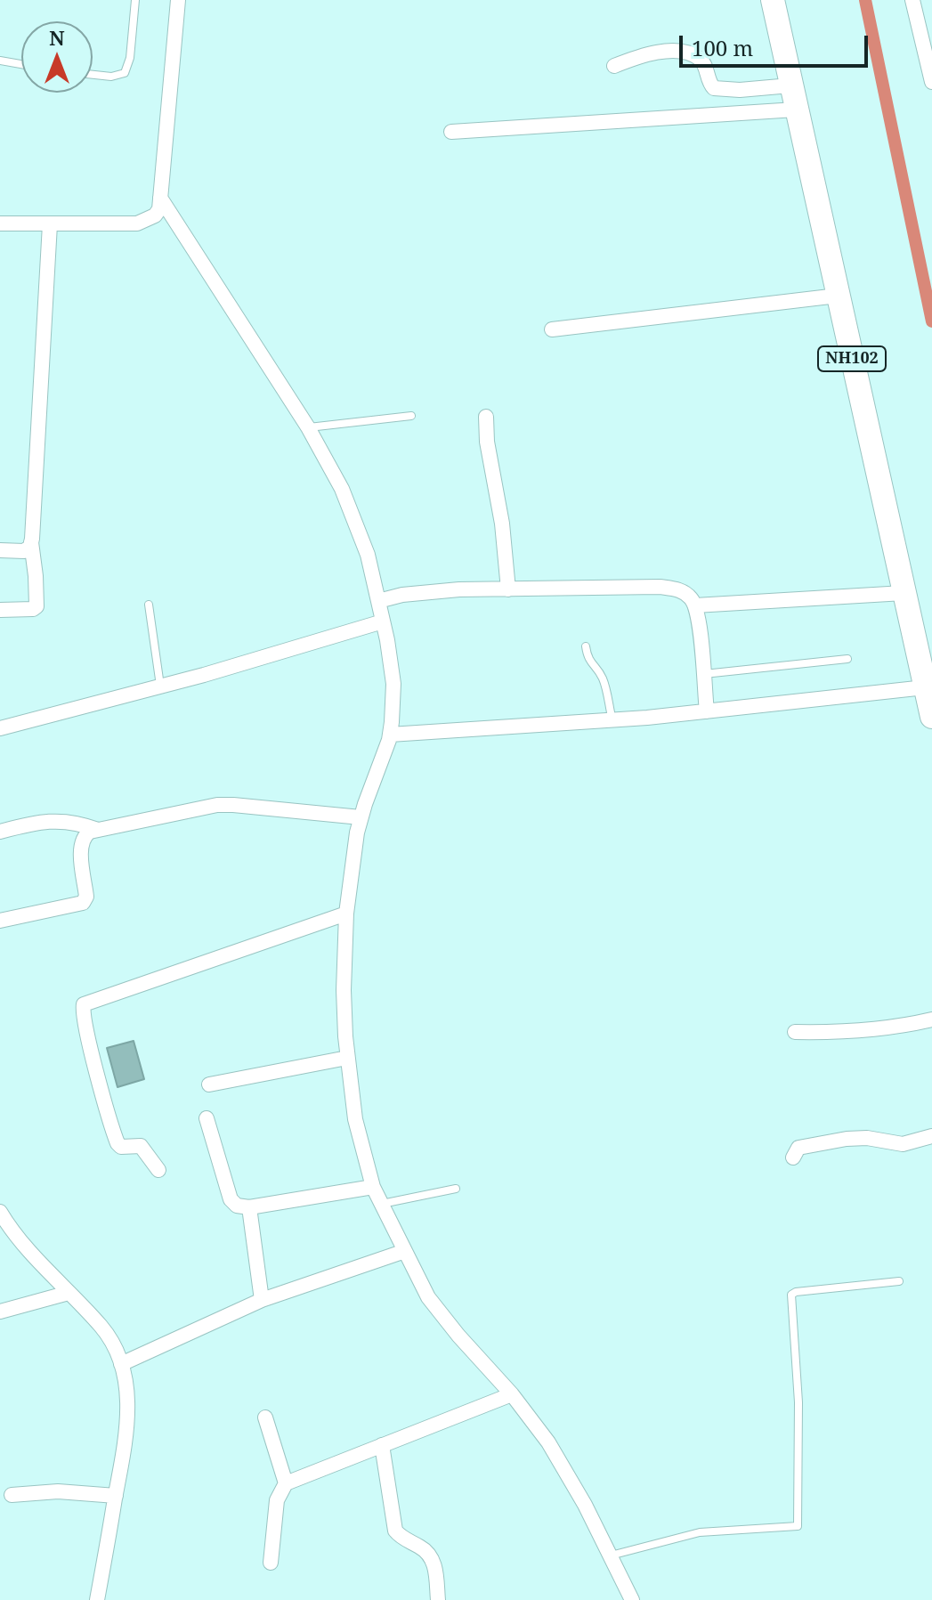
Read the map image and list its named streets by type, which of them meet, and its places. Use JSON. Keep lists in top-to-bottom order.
{
  "streets": {
    "highway": ["NH102"]
  },
  "scale_bar": "100 m",
  "north": "top"
}
